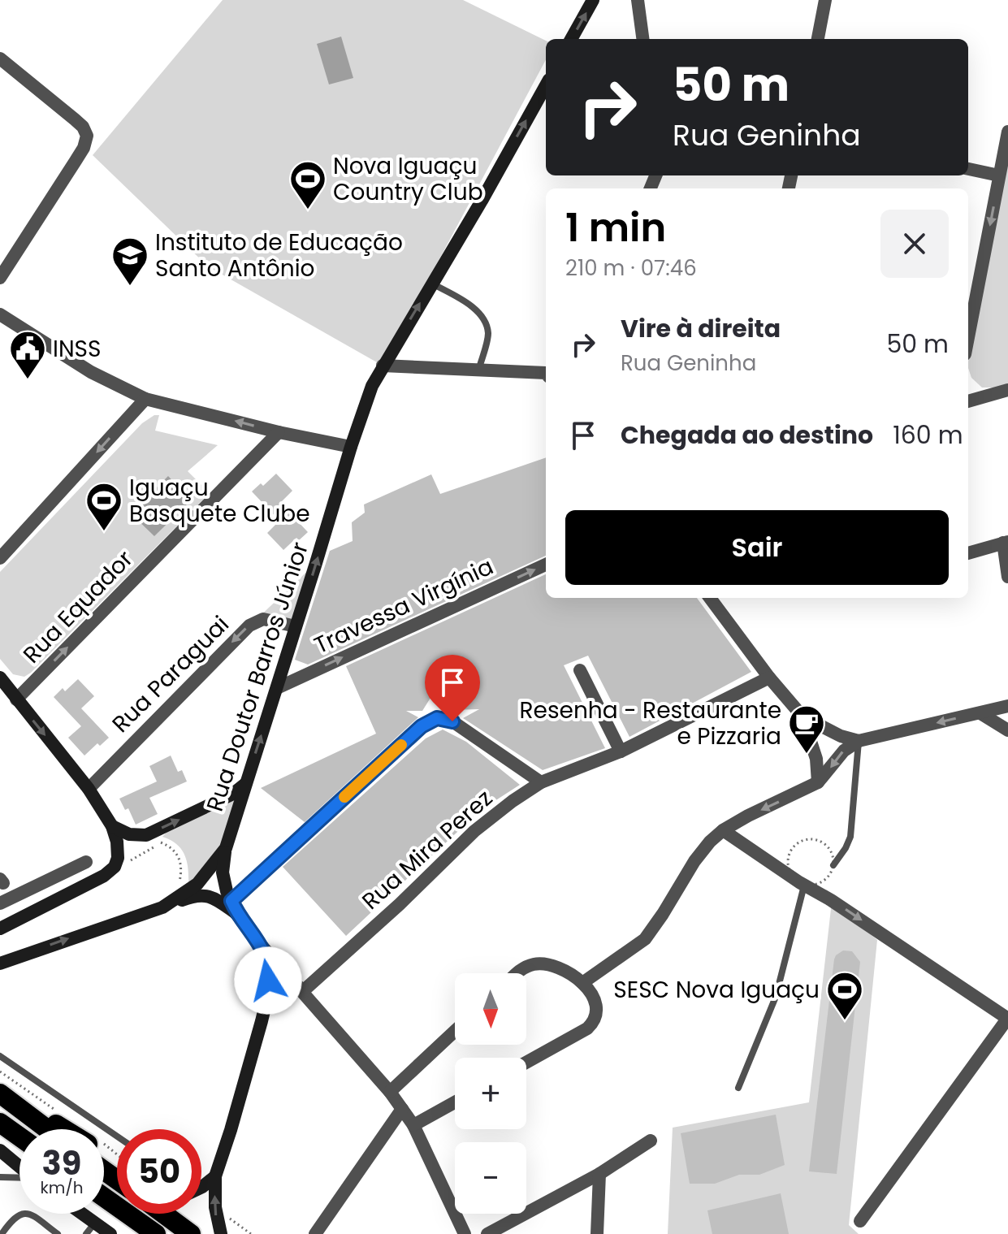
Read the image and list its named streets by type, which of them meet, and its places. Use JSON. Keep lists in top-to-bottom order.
{
  "streets": {
    "main road": ["Rua Doutor Barros Júnior"],
    "street": [
      "Travessa Virgínia",
      "Rua Equador",
      "Rua Paraguai",
      "Rua Mira Perez"
    ]
  },
  "crossings": [
    ["Travessa Virgínia", "Rua Doutor Barros Júnior"],
    ["Rua Paraguai", "Rua Doutor Barros Júnior"]
  ],
  "one_way": ["Travessa Virgínia", "Rua Paraguai", "Rua Doutor Barros Júnior"],
  "places": {
    "sports": ["Nova Iguaçu Country Club", "Iguaçu Basquete Clube", "SESC Nova Iguaçu"],
    "school or university": ["Instituto de Educação Santo Antônio"],
    "public building": ["INSS"],
    "cafe": ["Resenha - Restaurante e Pizzaria"]
  },
  "north": "bottom",
  "page": {
    "turn": ["50 m", "Rua Geninha"],
    "heading": ["1 min", "210 m · 07:46"],
    "list": [
      {
        "name": "Vire à direita",
        "note": "Rua Geninha",
        "value": "50 m"
      },
      {
        "name": "Chegada ao destino",
        "value": "160 m"
      }
    ],
    "buttons": "Sair",
    "map_buttons": ["+", "−"],
    "speed": "39 km/h",
    "limit": "50"
  }
}
